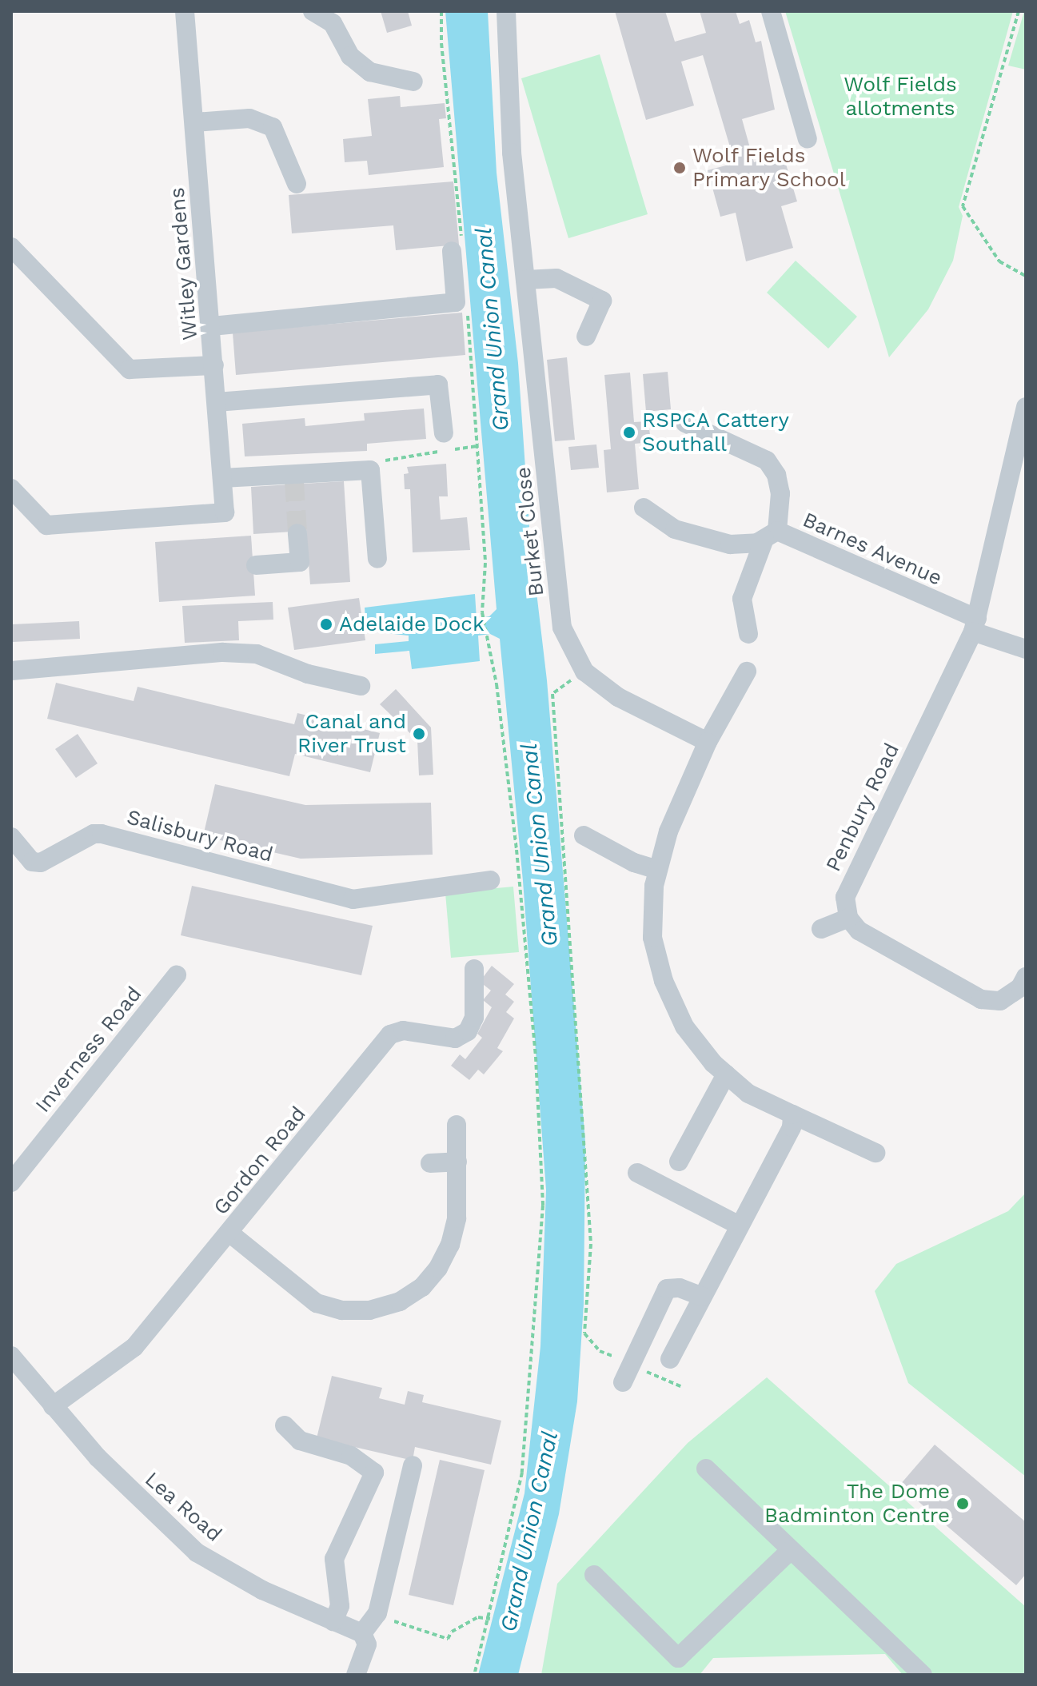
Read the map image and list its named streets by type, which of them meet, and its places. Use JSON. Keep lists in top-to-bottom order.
{
  "streets": {
    "street": [
      "Witley Gardens",
      "Burket Close",
      "Barnes Avenue",
      "Penbury Road",
      "Salisbury Road",
      "Inverness Road",
      "Gordon Road",
      "Lea Road"
    ]
  },
  "crossings": [
    ["Barnes Avenue", "Penbury Road"],
    ["Gordon Road", "Lea Road"]
  ],
  "water": ["Grand Union Canal"],
  "parks": ["Wolf Fields allotments"],
  "places": [
    "Wolf Fields Primary School",
    "RSPCA Cattery Southall",
    "Adelaide Dock",
    "Canal and River Trust",
    "The Dome Badminton Centre"
  ]
}
